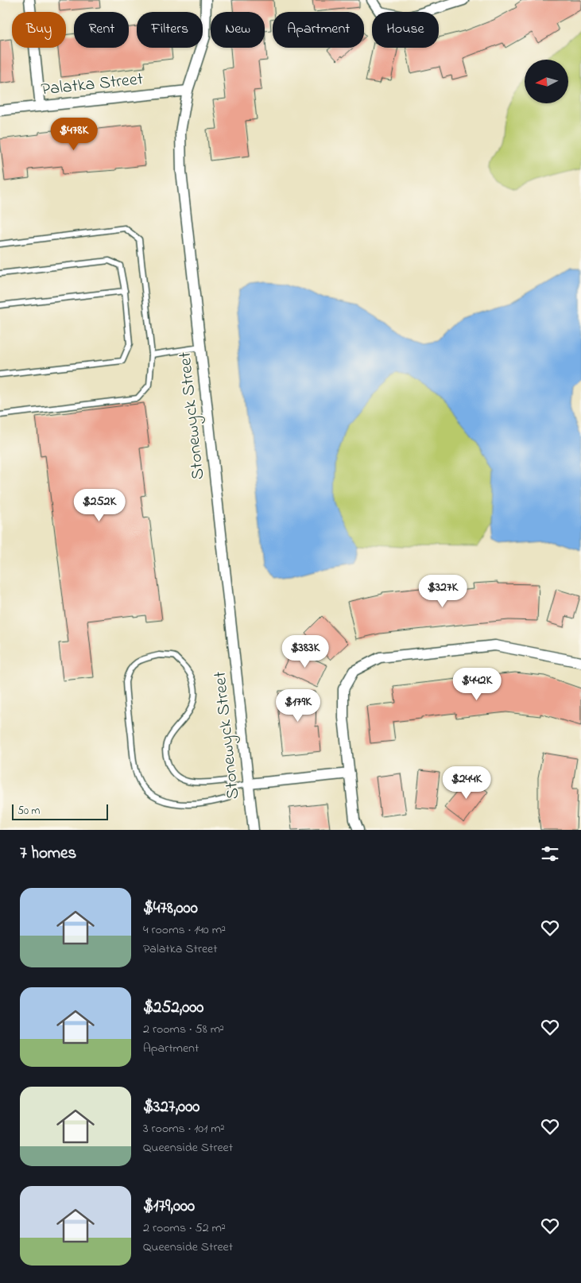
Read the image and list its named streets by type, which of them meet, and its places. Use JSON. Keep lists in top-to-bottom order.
{
  "streets": {
    "street": ["Palatka Street", "Stonewyck Street"]
  },
  "crossings": [
    ["Palatka Street", "Stonewyck Street"]
  ],
  "scale_bar": "50 m",
  "north": "left",
  "page": {
    "chip": [
      "Buy",
      "Rent",
      "Filters",
      "New",
      "Apartment",
      "House"
    ],
    "price": [
      "$478K",
      "$252K",
      "$327K",
      "$383K",
      "$442K",
      "$179K",
      "$244K"
    ],
    "scale": "50 m",
    "heading": "7 homes",
    "list": [
      {
        "name": "$478,000",
        "note": "4 rooms · 140 m² · Palatka Street"
      },
      {
        "name": "$252,000",
        "note": "2 rooms · 58 m² · Apartment"
      },
      {
        "name": "$327,000",
        "note": "3 rooms · 101 m² · Queenside Street"
      },
      {
        "name": "$179,000",
        "note": "2 rooms · 52 m² · Queenside Street"
      }
    ]
  }
}
